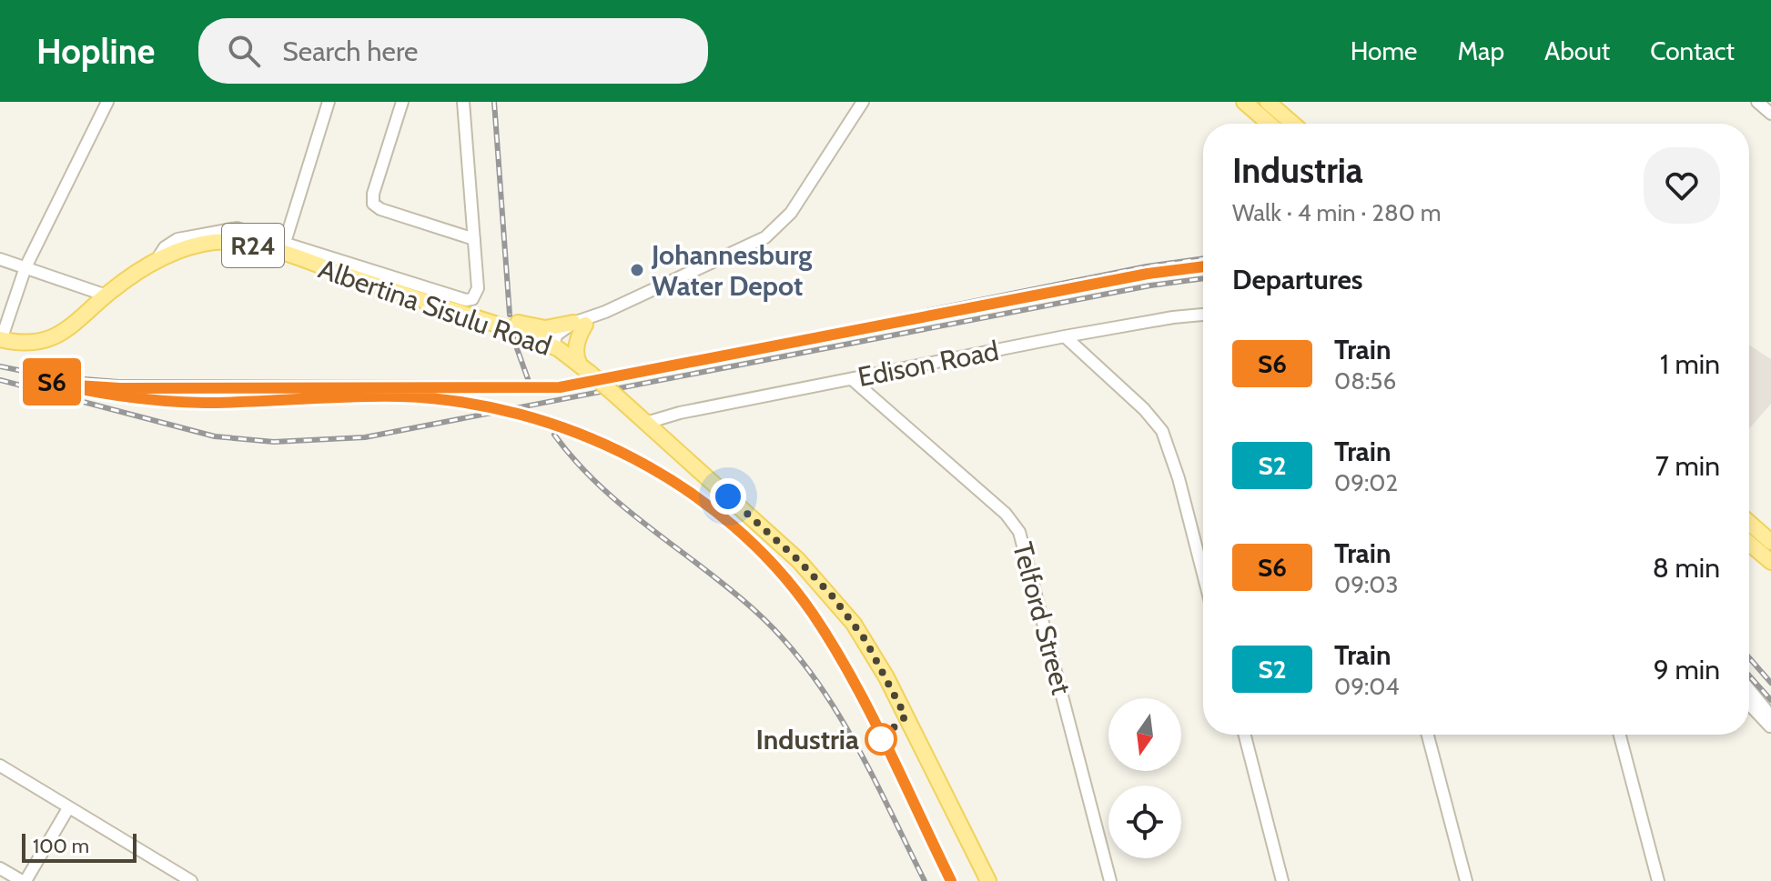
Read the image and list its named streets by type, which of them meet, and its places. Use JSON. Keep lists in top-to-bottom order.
{
  "streets": {
    "main road": ["R24", "Albertina Sisulu Road"],
    "street": ["Edison Road", "Telford Street"]
  },
  "crossings": [
    ["Albertina Sisulu Road", "Edison Road"],
    ["Edison Road", "Telford Street"]
  ],
  "places": ["Johannesburg Water Depot", "Industria"],
  "scale_bar": "100 m",
  "north": "bottom",
  "page": {
    "header": "Hopline",
    "search": "Search here",
    "nav": [
      "Home",
      "Map",
      "About",
      "Contact"
    ],
    "on_map": "S6",
    "heading": [
      ["Industria", "Walk · 4 min · 280 m"],
      "Departures"
    ],
    "list": [
      {
        "mark": "S6",
        "name": "Train",
        "note": "08:56",
        "value": "1 min"
      },
      {
        "mark": "S2",
        "name": "Train",
        "note": "09:02",
        "value": "7 min"
      },
      {
        "mark": "S6",
        "name": "Train",
        "note": "09:03",
        "value": "8 min"
      },
      {
        "mark": "S2",
        "name": "Train",
        "note": "09:04",
        "value": "9 min"
      }
    ],
    "scale": "100 m"
  }
}
